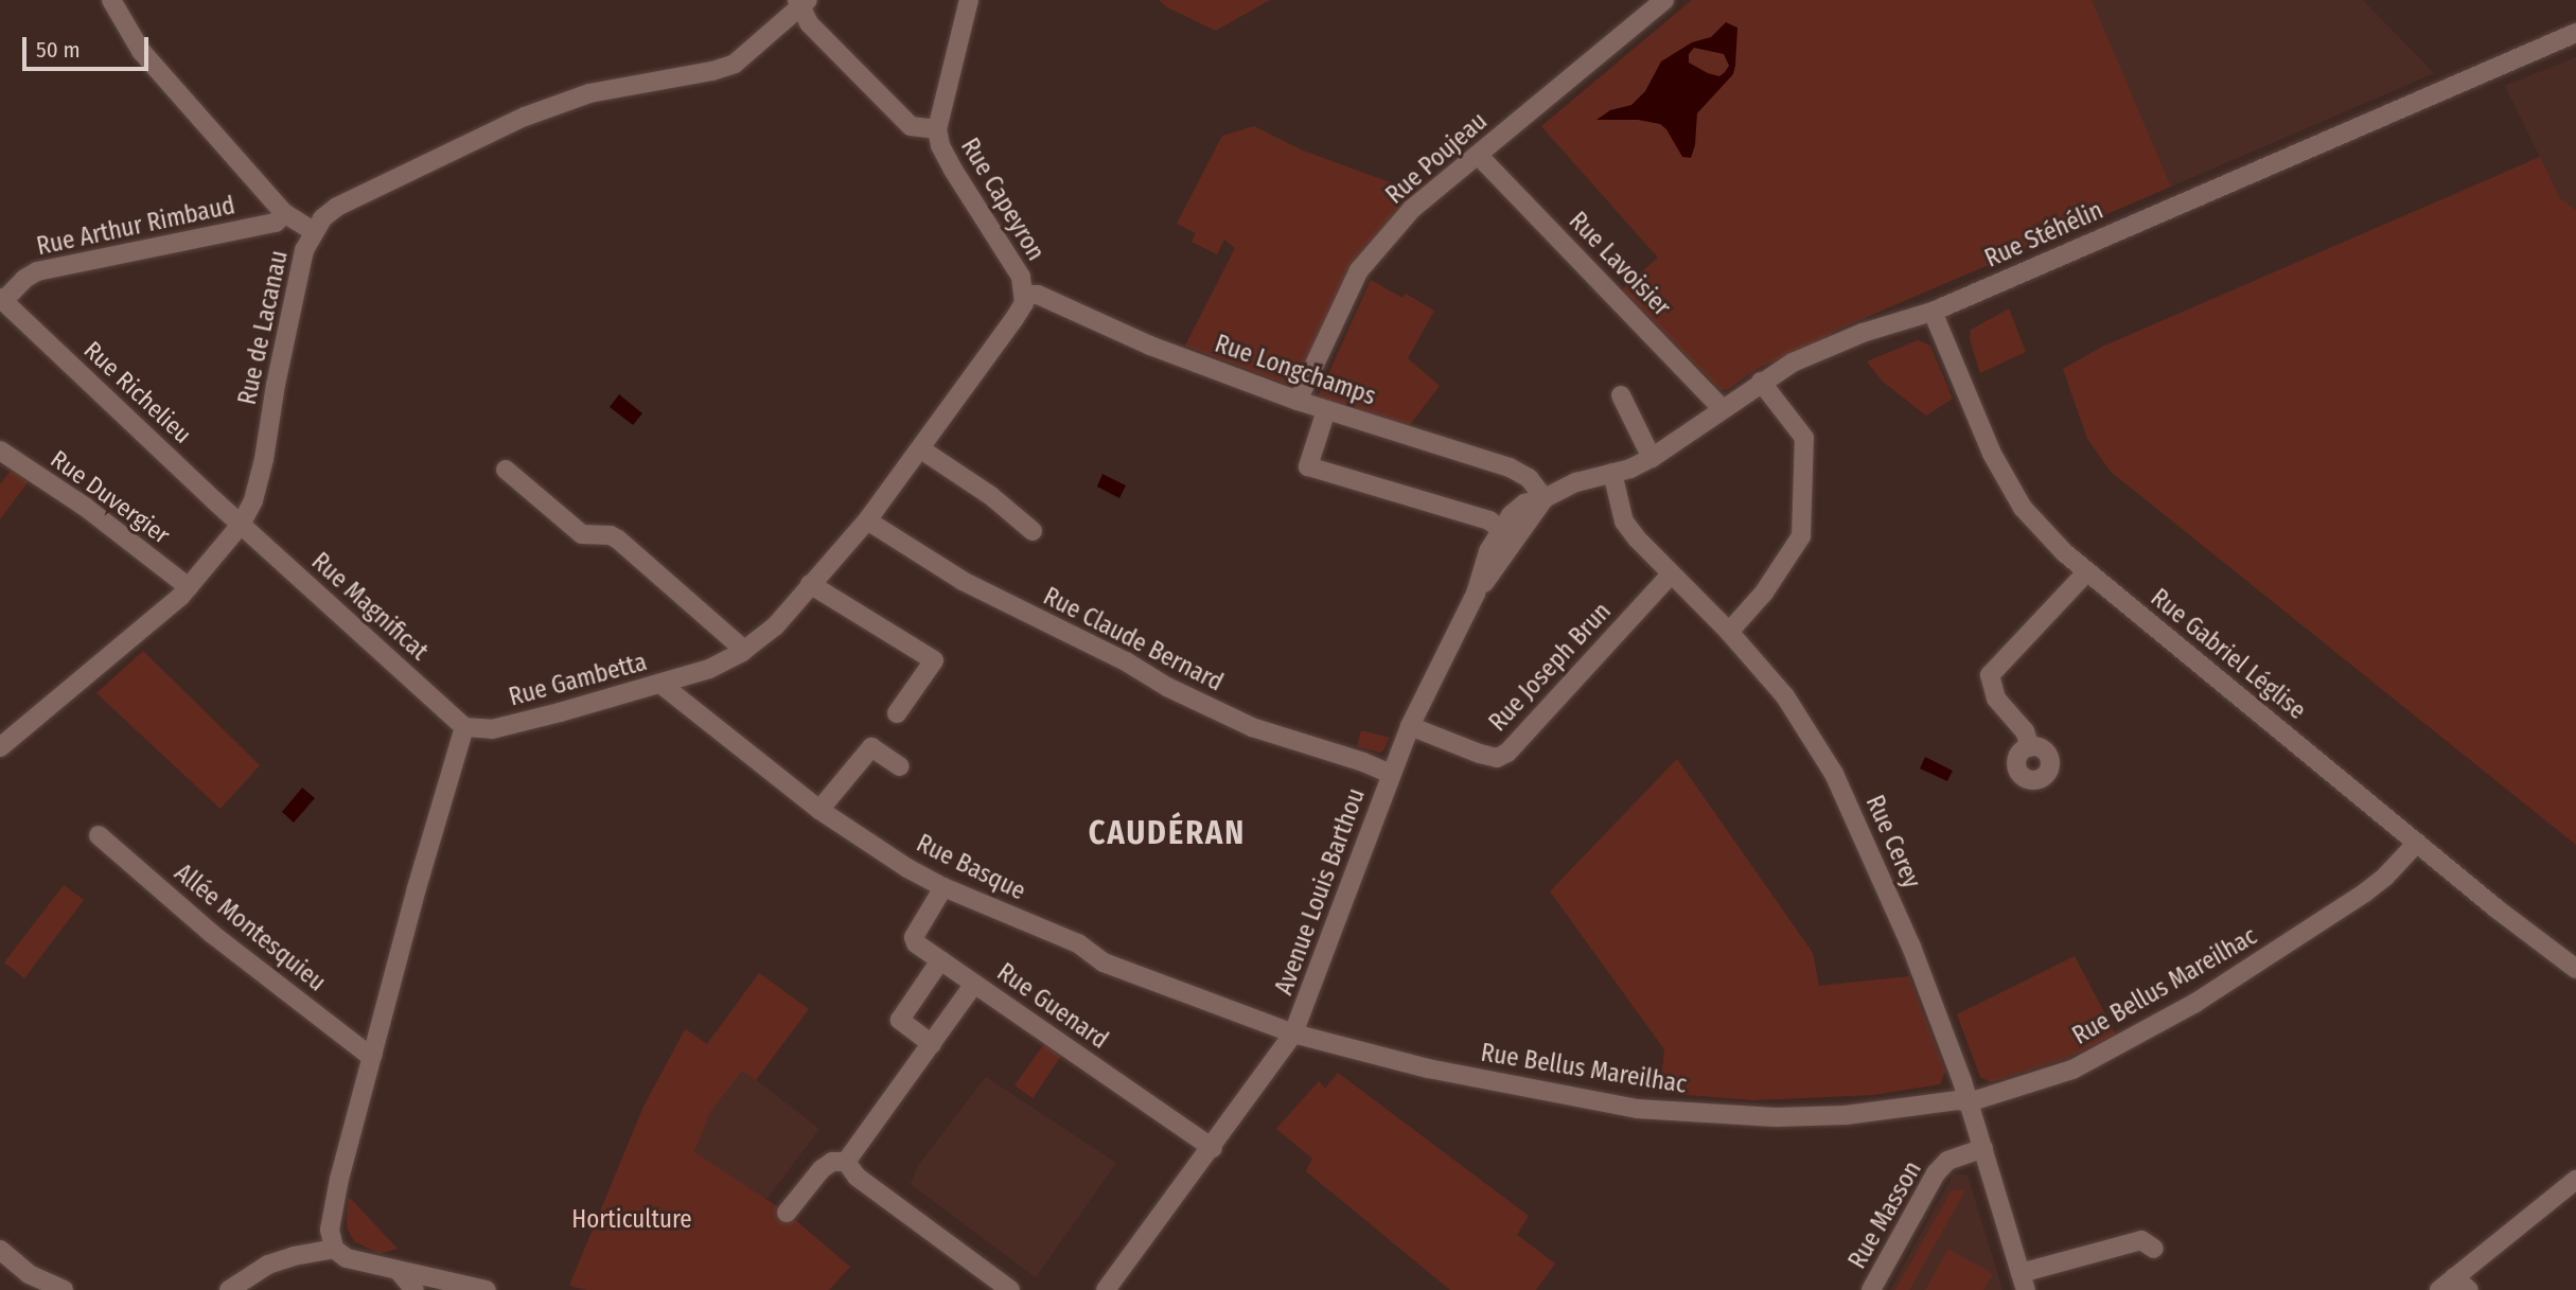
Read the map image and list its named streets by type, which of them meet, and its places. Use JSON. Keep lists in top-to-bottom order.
{
  "streets": {
    "street": [
      "Rue Poujeau",
      "Rue Capeyron",
      "Rue Arthur Rimbaud",
      "Rue Stéhélin",
      "Rue Lavoisier",
      "Rue de Lacanau",
      "Rue Longchamps",
      "Rue Richelieu",
      "Rue Duvergier",
      "Rue Magnificat",
      "Rue Claude Bernard",
      "Rue Gabriel Léglise",
      "Rue Joseph Brun",
      "Rue Gambetta",
      "Rue Cerey",
      "Rue Basque",
      "Avenue Louis Barthou",
      "Allée Montesquieu",
      "Rue Bellus Mareilhac",
      "Rue Guenard",
      "Rue Masson"
    ]
  },
  "crossings": [
    ["Rue Poujeau", "Rue Lavoisier"],
    ["Rue Poujeau", "Rue Longchamps"],
    ["Rue Capeyron", "Rue Longchamps"],
    ["Rue Capeyron", "Rue Gambetta"],
    ["Rue Arthur Rimbaud", "Rue Richelieu"],
    ["Rue Stéhélin", "Rue Lavoisier"],
    ["Rue Stéhélin", "Rue Longchamps"],
    ["Rue Stéhélin", "Rue Gabriel Léglise"],
    ["Rue Stéhélin", "Rue Cerey"],
    ["Rue Stéhélin", "Avenue Louis Barthou"],
    ["Rue de Lacanau", "Rue Richelieu"],
    ["Rue de Lacanau", "Rue Duvergier"],
    ["Rue de Lacanau", "Rue Magnificat"],
    ["Rue Longchamps", "Rue Gambetta"],
    ["Rue Longchamps", "Avenue Louis Barthou"],
    ["Rue Richelieu", "Rue Magnificat"],
    ["Rue Magnificat", "Rue Gambetta"],
    ["Rue Claude Bernard", "Rue Gambetta"],
    ["Rue Claude Bernard", "Avenue Louis Barthou"],
    ["Rue Gabriel Léglise", "Rue Bellus Mareilhac"],
    ["Rue Joseph Brun", "Rue Cerey"],
    ["Rue Joseph Brun", "Avenue Louis Barthou"],
    ["Rue Gambetta", "Rue Basque"],
    ["Rue Cerey", "Rue Bellus Mareilhac"],
    ["Rue Cerey", "Rue Masson"],
    ["Rue Basque", "Avenue Louis Barthou"],
    ["Rue Basque", "Rue Bellus Mareilhac"],
    ["Rue Basque", "Rue Guenard"],
    ["Avenue Louis Barthou", "Rue Bellus Mareilhac"],
    ["Avenue Louis Barthou", "Rue Guenard"]
  ],
  "districts": ["CAUDÉRAN"],
  "parks": ["Horticulture"],
  "scale_bar": "50 m"
}
